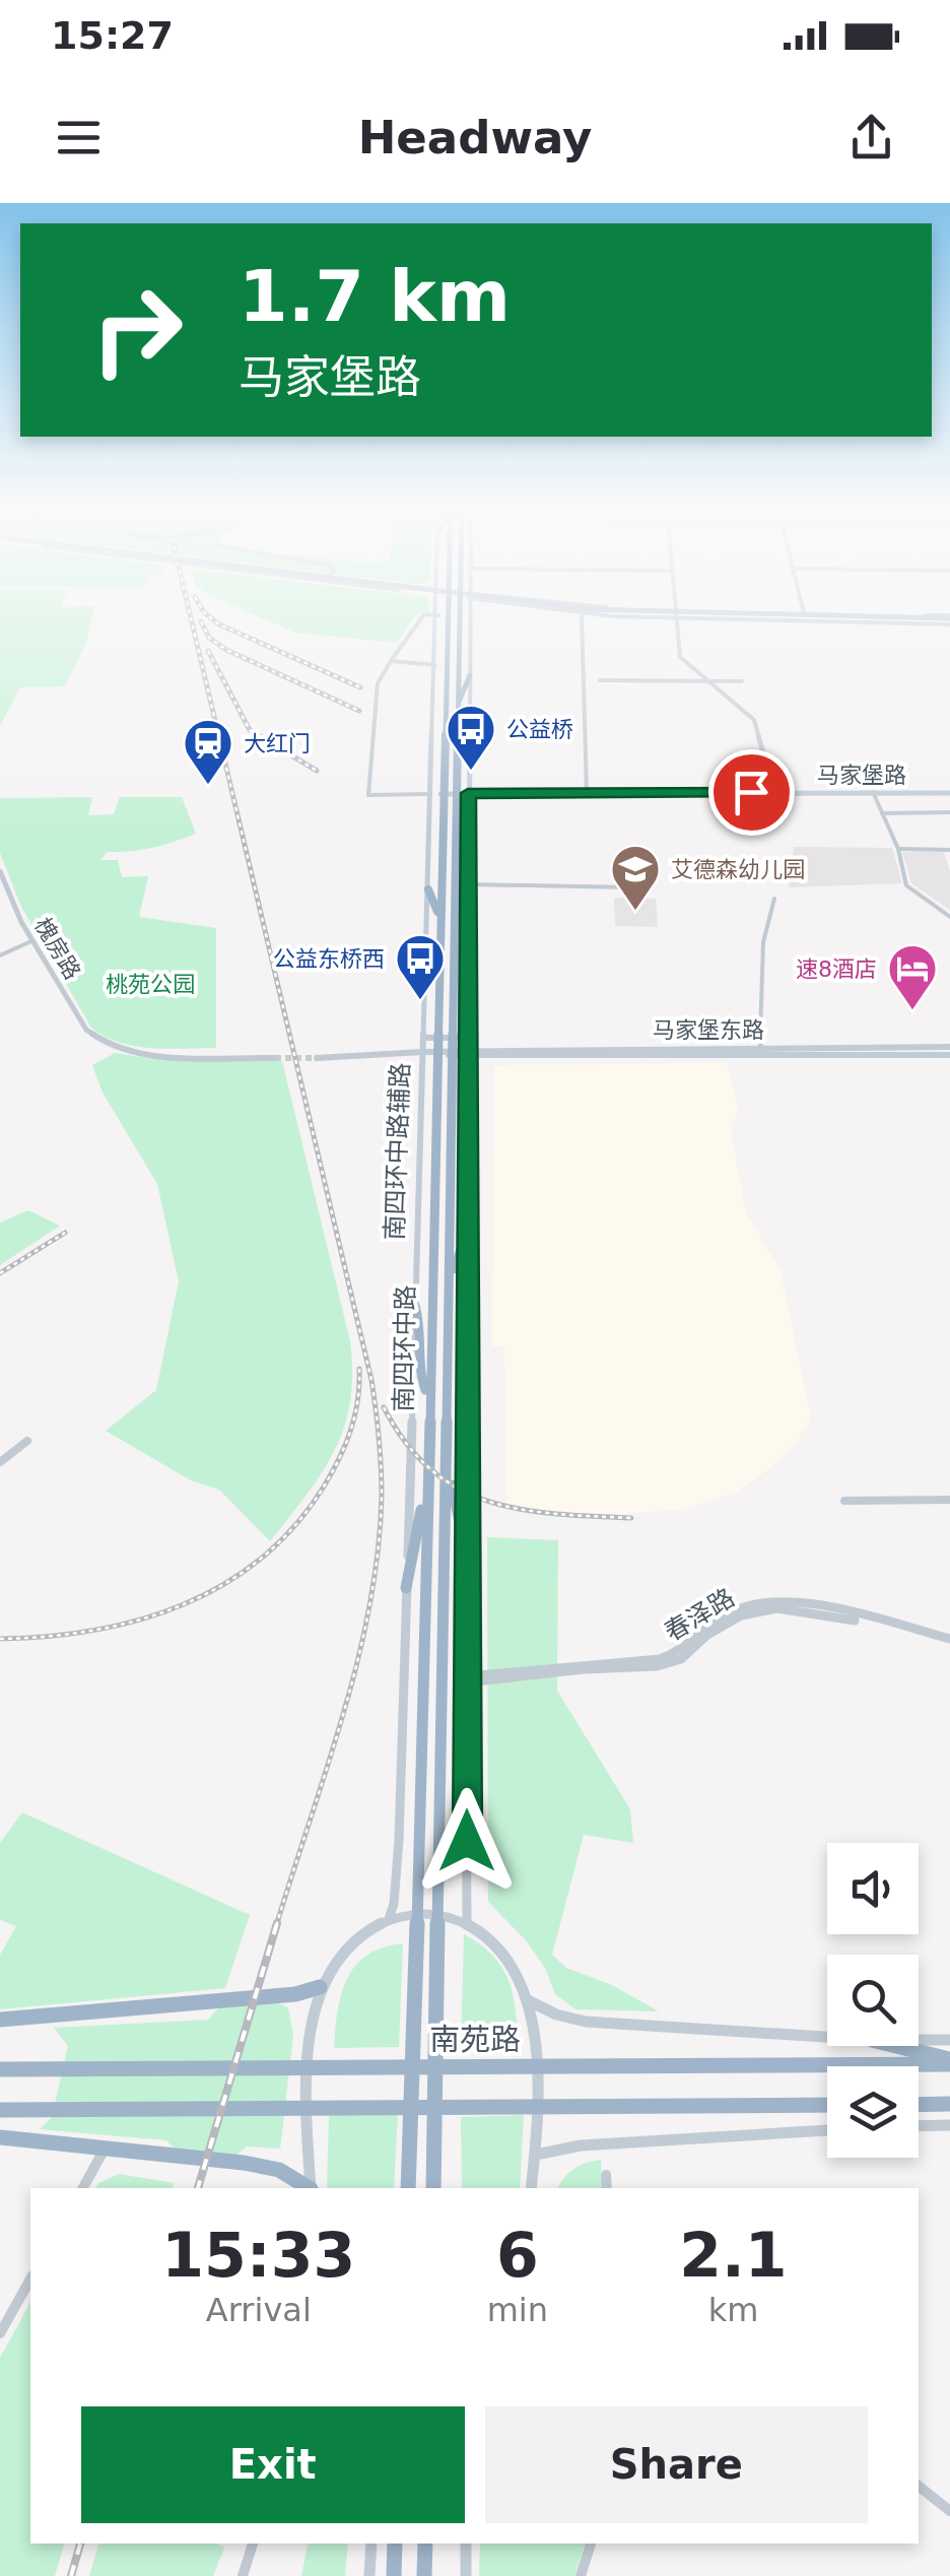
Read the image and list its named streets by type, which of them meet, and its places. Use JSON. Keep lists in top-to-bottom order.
{
  "streets": {
    "highway": ["南四环中路", "南苑路"],
    "main road": ["马家堡路", "马家堡东路", "南四环中路辅路"],
    "street": ["槐房路", "春泽路"]
  },
  "crossings": [
    ["马家堡路", "南四环中路辅路"],
    ["马家堡东路", "南四环中路辅路"]
  ],
  "parks": ["桃苑公园"],
  "places": {
    "bus stop": ["公益桥", "公益东桥西"],
    "station": ["大红门"],
    "school or university": ["艾德森幼儿园"],
    "hotel": ["速8酒店"]
  },
  "page": {
    "status": "15:27",
    "header": "Headway",
    "turn": ["1.7 km", "马家堡路"],
    "eta": [
      "15:33",
      "Arrival",
      "6",
      "min",
      "2.1",
      "km"
    ],
    "buttons": ["Exit", "Share"]
  }
}
